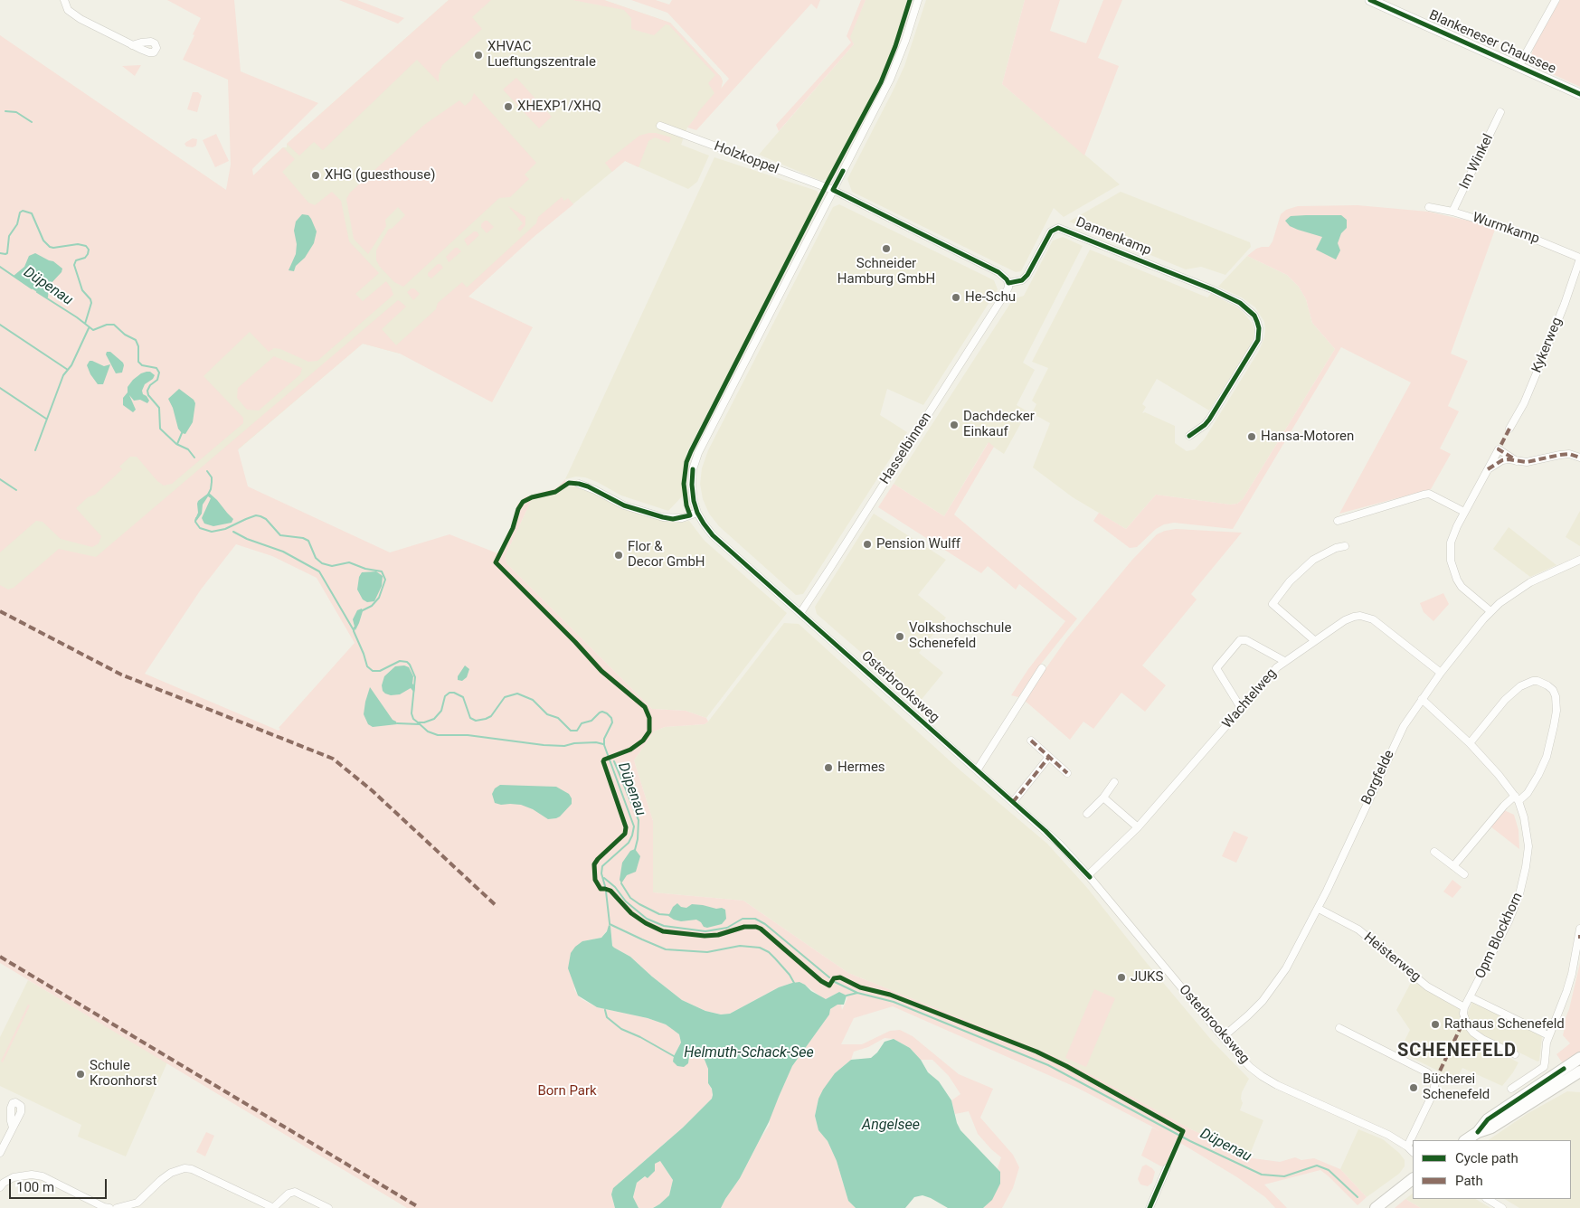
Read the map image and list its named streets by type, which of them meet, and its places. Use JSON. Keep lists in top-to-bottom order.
{
  "streets": {
    "main road": ["Blankeneser Chaussee"],
    "street": [
      "Holzkoppel",
      "Im Winkel",
      "Wurmkamp",
      "Dannenkamp",
      "Kykerweg",
      "Hasselbinnen",
      "Osterbrooksweg",
      "Wachtelweg",
      "Borgfelde",
      "Opm Blockhorn",
      "Heisterweg"
    ]
  },
  "crossings": [
    ["Holzkoppel", "Osterbrooksweg"],
    ["Im Winkel", "Wurmkamp"],
    ["Wurmkamp", "Kykerweg"],
    ["Dannenkamp", "Hasselbinnen"],
    ["Hasselbinnen", "Osterbrooksweg"],
    ["Osterbrooksweg", "Wachtelweg"],
    ["Osterbrooksweg", "Borgfelde"],
    ["Wachtelweg", "Borgfelde"],
    ["Borgfelde", "Opm Blockhorn"],
    ["Borgfelde", "Heisterweg"],
    ["Opm Blockhorn", "Heisterweg"]
  ],
  "districts": ["SCHENEFELD"],
  "water": ["Düpenau", "Helmuth-Schack-See", "Angelsee"],
  "parks": ["Born Park"],
  "places": [
    "XHVAC Lueftungszentrale",
    "XHEXP1/XHQ",
    "XHG (guesthouse)",
    "Schneider Hamburg GmbH",
    "He-Schu",
    "Dachdecker Einkauf",
    "Hansa-Motoren",
    "Pension Wulff",
    "Flor & Decor GmbH",
    "Volkshochschule Schenefeld",
    "Hermes",
    "JUKS",
    "Rathaus Schenefeld",
    "Schule Kroonhorst",
    "Bücherei Schenefeld"
  ],
  "legend": ["Cycle path", "Path"],
  "scale_bar": "100 m"
}
